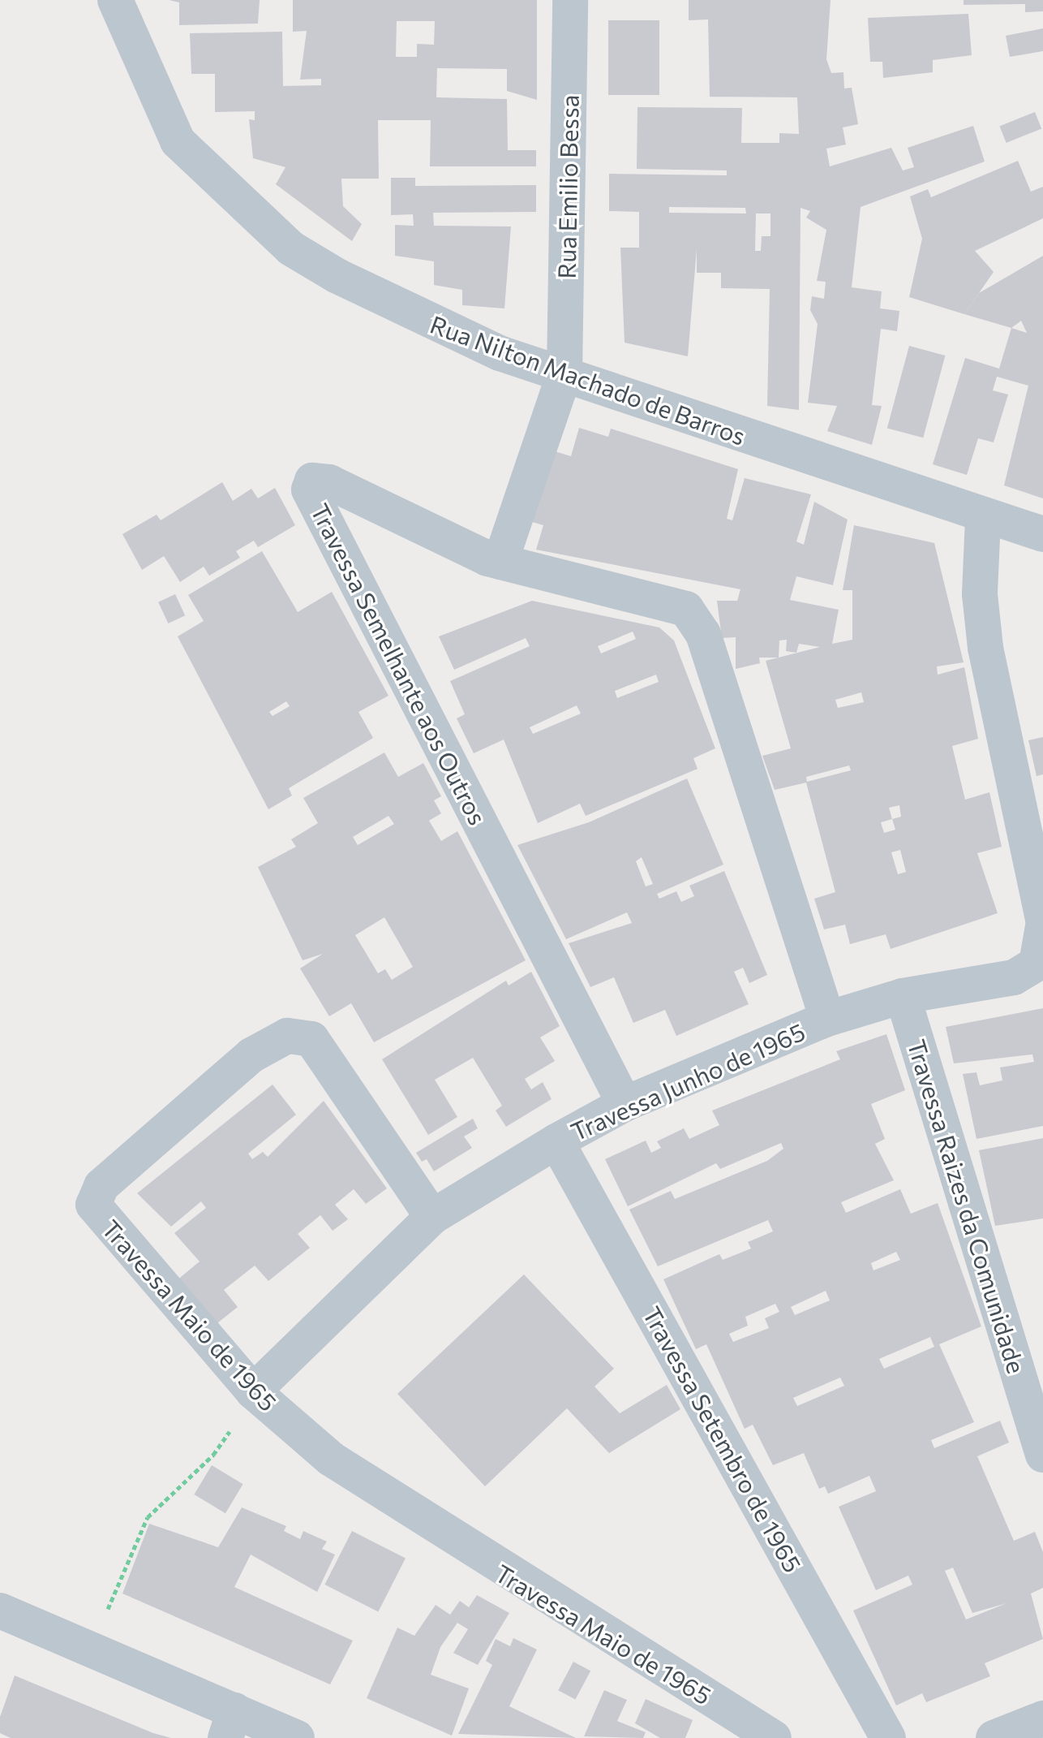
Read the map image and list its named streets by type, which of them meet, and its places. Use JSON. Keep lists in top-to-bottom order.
{
  "streets": {
    "street": [
      "Rua Emilio Bessa",
      "Rua Nilton Machado de Barros",
      "Travessa Semelhante aos Outros",
      "Travessa Junho de 1965",
      "Travessa Raizes da Comunidade",
      "Travessa Maio de 1965",
      "Travessa Setembro de 1965"
    ]
  },
  "crossings": [
    ["Rua Emilio Bessa", "Rua Nilton Machado de Barros"],
    ["Rua Emilio Bessa", "Travessa Semelhante aos Outros"],
    ["Travessa Semelhante aos Outros", "Travessa Junho de 1965"],
    ["Travessa Junho de 1965", "Travessa Raizes da Comunidade"],
    ["Travessa Junho de 1965", "Travessa Maio de 1965"],
    ["Travessa Junho de 1965", "Travessa Setembro de 1965"]
  ]
}
